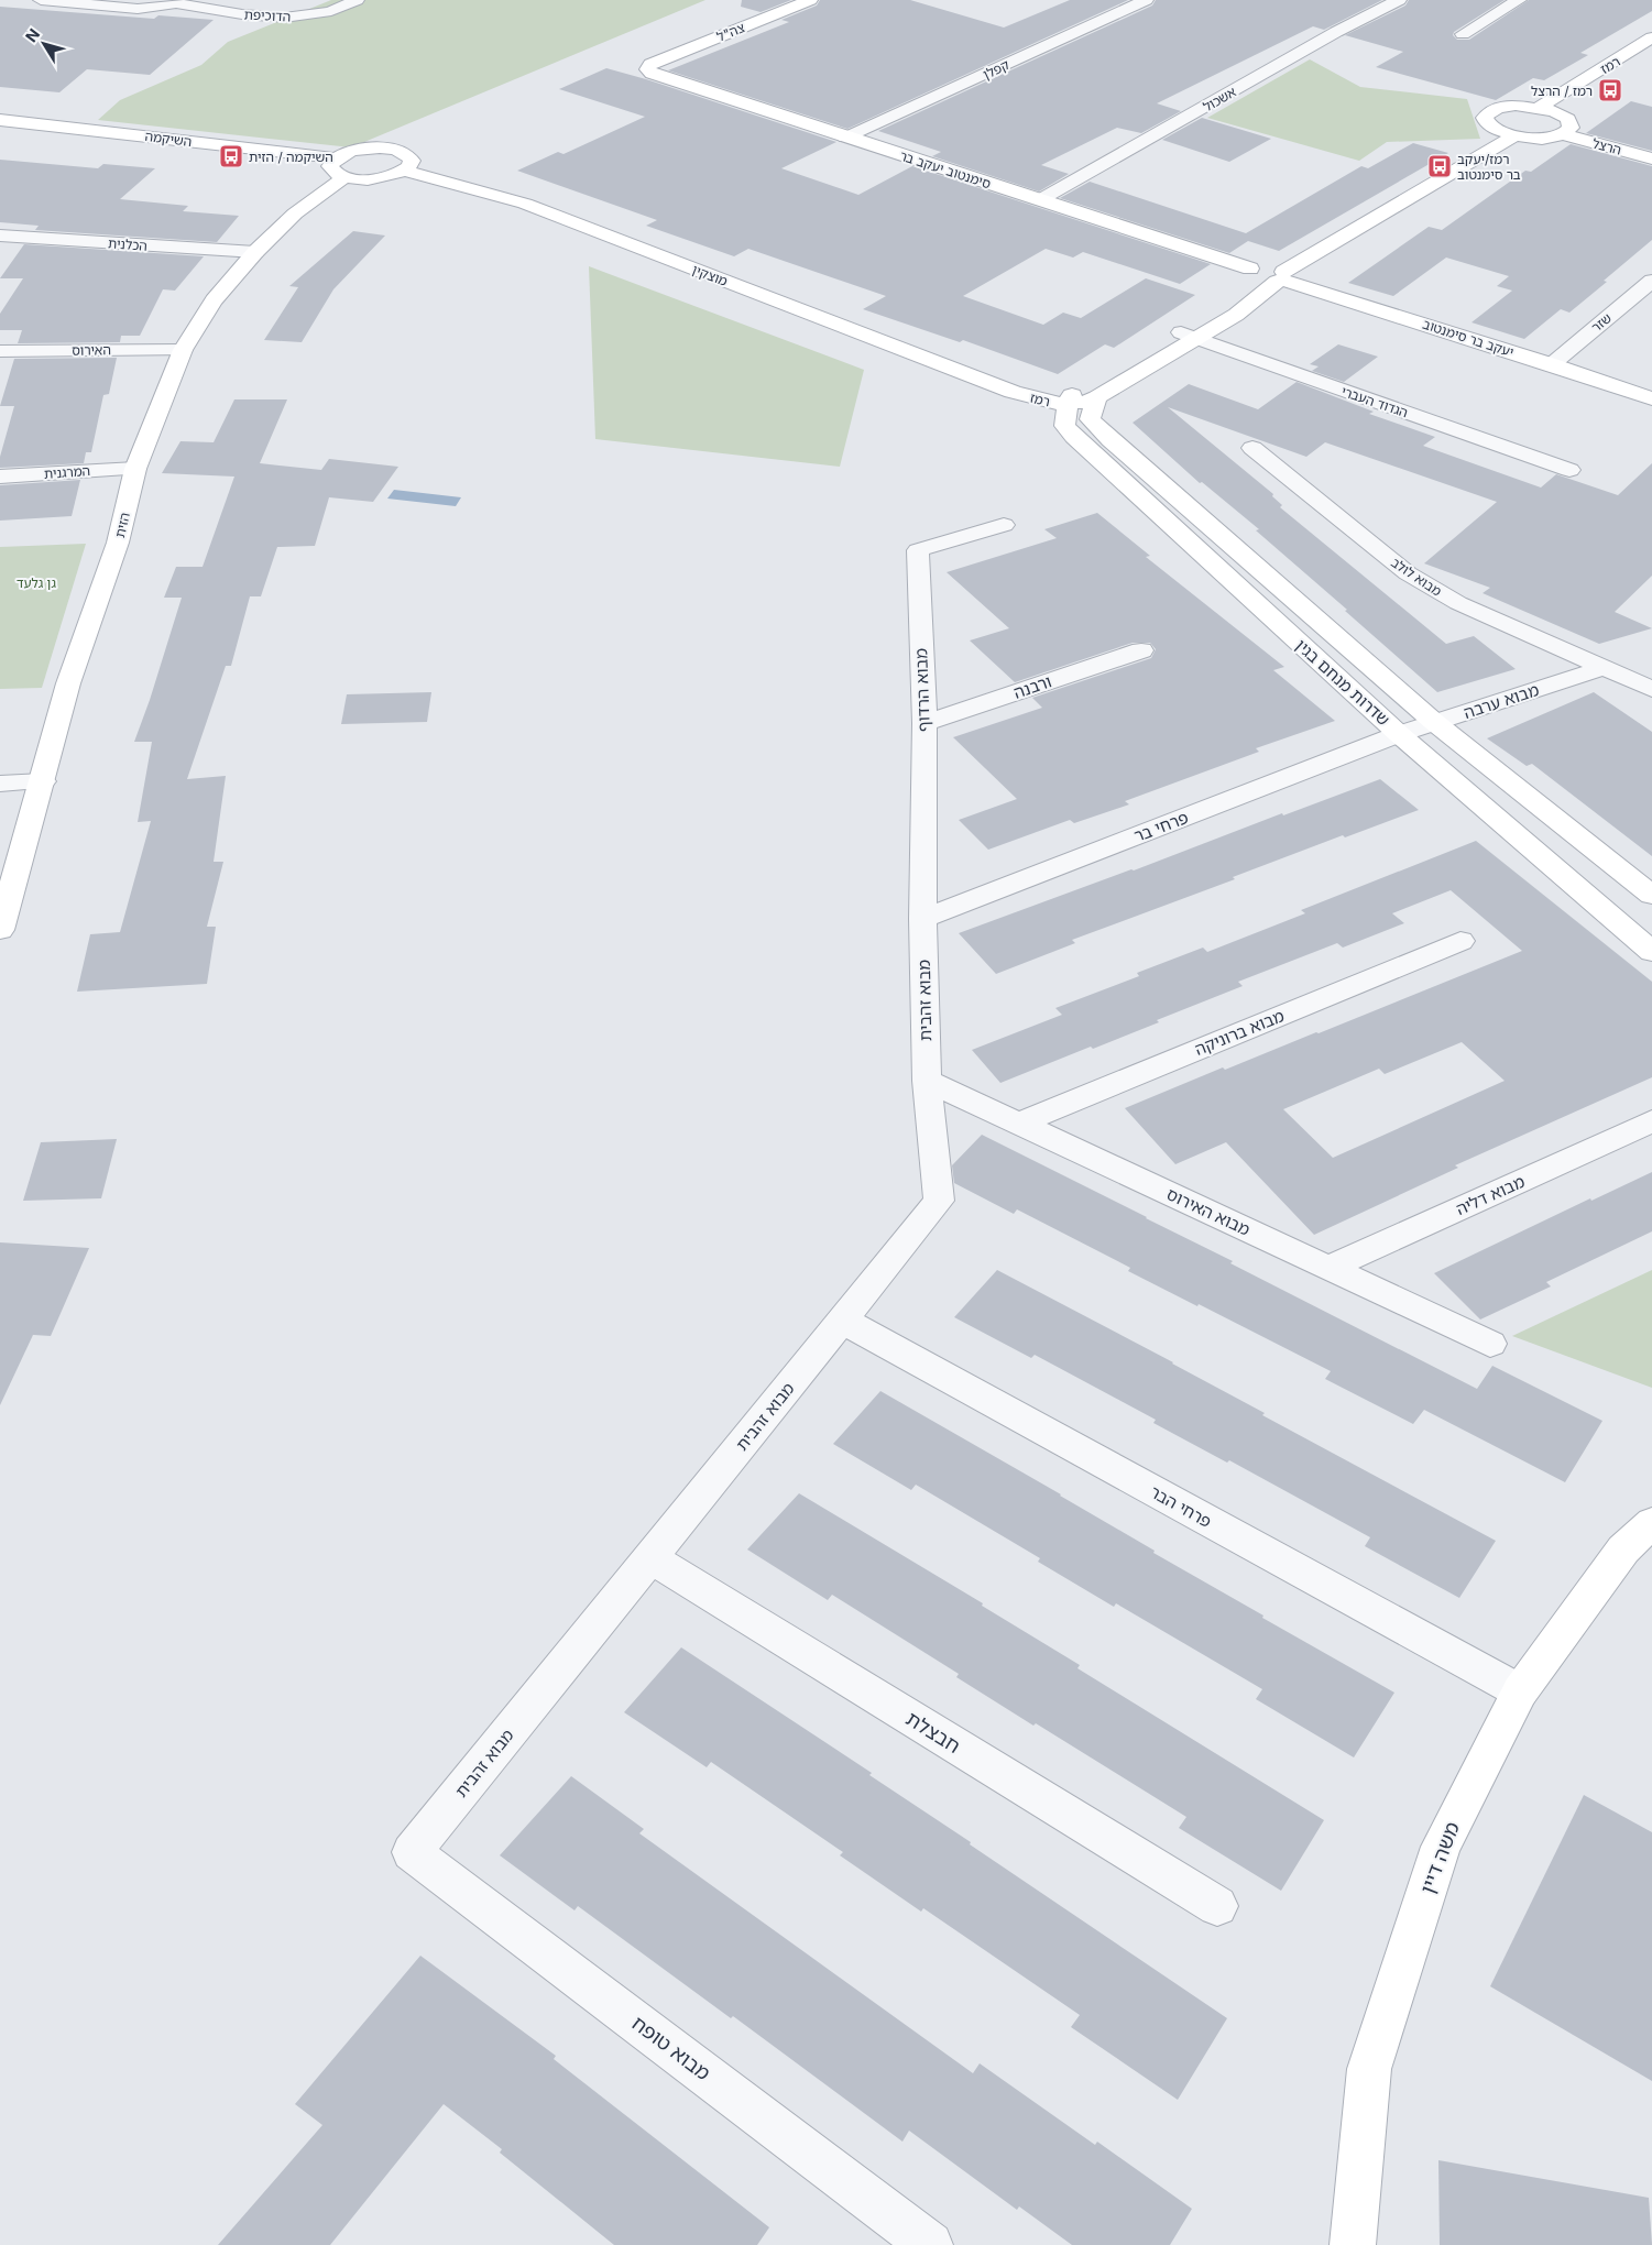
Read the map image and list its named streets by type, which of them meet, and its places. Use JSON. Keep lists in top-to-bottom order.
{
  "streets": {
    "street": [
      "הדוכיפת",
      "צה\"ל",
      "רמז",
      "קפלן",
      "אשכול",
      "השיקמה",
      "הרצל",
      "סימנטוב יעקב בר",
      "הכלנית",
      "מוצקין",
      "שזר",
      "יעקב בר סימנטוב",
      "האירוס",
      "הגדוד העברי",
      "המרגנית",
      "הזית",
      "מבוא לולב",
      "שדרות מנחם בגין",
      "ורבנה",
      "מבוא הרדוף",
      "מבוא ערבה",
      "פרחי בר",
      "מבוא זהבית",
      "מבוא ברוניקה",
      "מבוא דליה",
      "מבוא האירוס",
      "פרחי הבר",
      "חבצלת",
      "משה דיין",
      "מבוא טופח"
    ]
  },
  "crossings": [
    ["צה\"ל", "סימנטוב יעקב בר"],
    ["רמז", "סימנטוב יעקב בר"],
    ["רמז", "מוצקין"],
    ["רמז", "יעקב בר סימנטוב"],
    ["רמז", "הגדוד העברי"],
    ["רמז", "שדרות מנחם בגין"],
    ["קפלן", "סימנטוב יעקב בר"],
    ["אשכול", "סימנטוב יעקב בר"],
    ["השיקמה", "מוצקין"],
    ["השיקמה", "הזית"],
    ["סימנטוב יעקב בר", "יעקב בר סימנטוב"],
    ["הכלנית", "הזית"],
    ["שזר", "יעקב בר סימנטוב"],
    ["האירוס", "הזית"],
    ["המרגנית", "הזית"],
    ["מבוא לולב", "מבוא ערבה"],
    ["שדרות מנחם בגין", "מבוא ערבה"],
    ["שדרות מנחם בגין", "פרחי בר"],
    ["ורבנה", "מבוא הרדוף"],
    ["מבוא הרדוף", "פרחי בר"],
    ["מבוא הרדוף", "מבוא זהבית"],
    ["מבוא ערבה", "פרחי בר"],
    ["פרחי בר", "מבוא זהבית"],
    ["מבוא זהבית", "מבוא האירוס"],
    ["מבוא זהבית", "פרחי הבר"],
    ["מבוא זהבית", "חבצלת"],
    ["מבוא זהבית", "מבוא טופח"],
    ["מבוא ברוניקה", "מבוא האירוס"],
    ["מבוא דליה", "מבוא האירוס"],
    ["פרחי הבר", "משה דיין"]
  ],
  "parks": ["גן גלעד"],
  "places": {
    "bus stop": ["רמז / הרצל", "השיקמה / הזית", "רמז/יעקב בר סימנטוב"]
  },
  "north": "top left"
}
